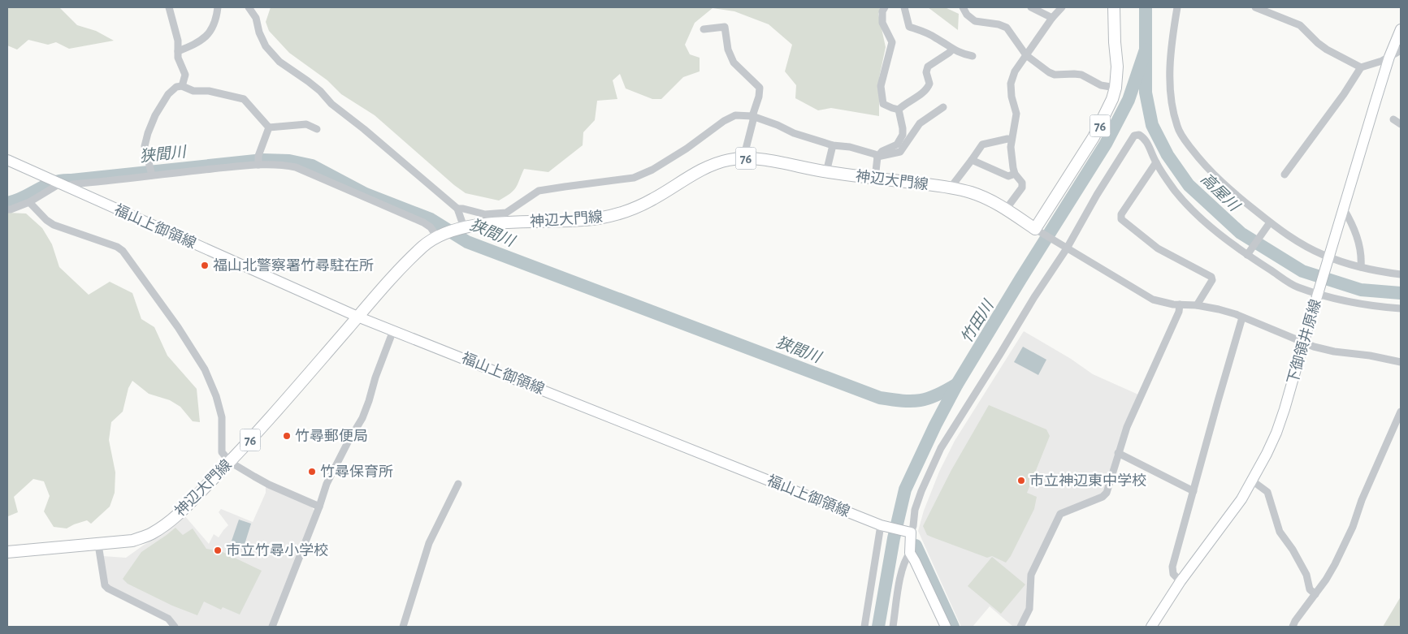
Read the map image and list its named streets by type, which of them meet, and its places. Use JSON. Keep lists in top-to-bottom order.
{
  "streets": {
    "main road": [
      "76",
      "神辺大門線",
      "福山上御領線",
      "下御領井原線"
    ]
  },
  "crossings": [
    ["76", "神辺大門線"],
    ["神辺大門線", "福山上御領線"]
  ],
  "water": ["狭間川", "高屋川", "竹田川"],
  "places": [
    "福山北警察署竹尋駐在所",
    "竹尋郵便局",
    "竹尋保育所",
    "市立神辺東中学校",
    "市立竹尋小学校"
  ]
}
